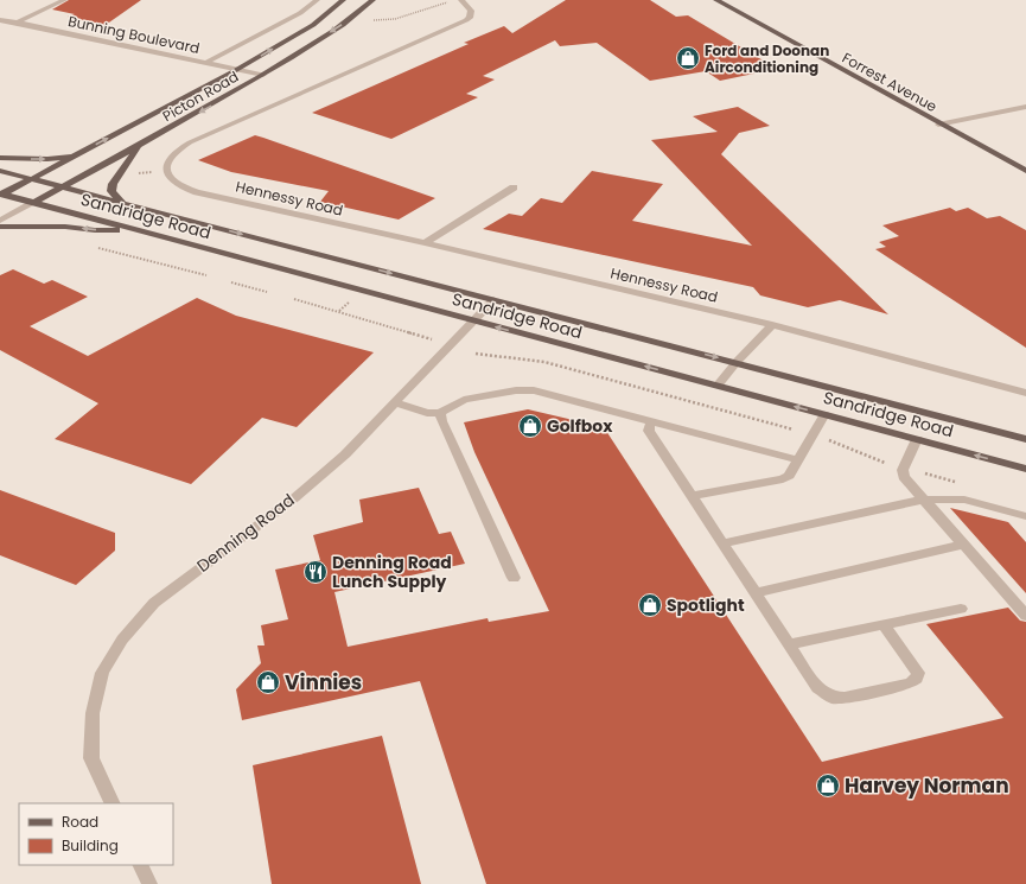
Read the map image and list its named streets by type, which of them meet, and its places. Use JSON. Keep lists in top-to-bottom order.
{
  "streets": {
    "main road": ["Forrest Avenue", "Picton Road", "Sandridge Road"],
    "street": ["Bunning Boulevard", "Hennessy Road", "Denning Road"]
  },
  "crossings": [
    ["Bunning Boulevard", "Picton Road"],
    ["Picton Road", "Sandridge Road"],
    ["Sandridge Road", "Denning Road"]
  ],
  "places": {
    "shop": [
      "Ford and Doonan Airconditioning",
      "Golfbox",
      "Spotlight",
      "Vinnies",
      "Harvey Norman"
    ],
    "restaurant": ["Denning Road Lunch Supply"]
  },
  "legend": ["Road", "Building"]
}
